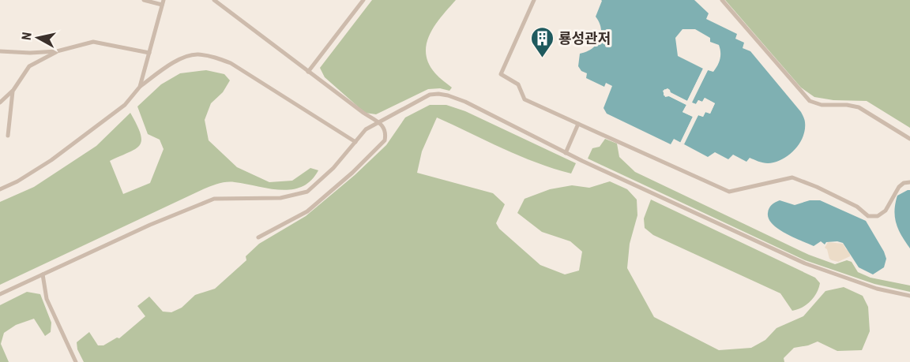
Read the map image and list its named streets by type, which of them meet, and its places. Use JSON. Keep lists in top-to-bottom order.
{
  "places": {
    "building": ["룡성관저"]
  },
  "north": "left"
}
